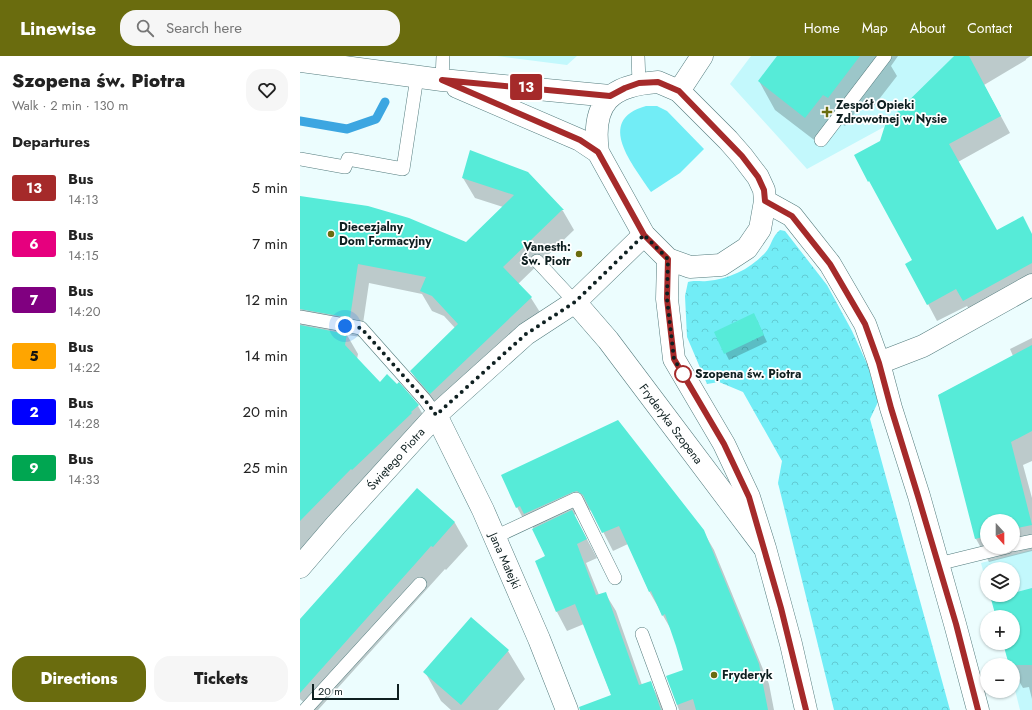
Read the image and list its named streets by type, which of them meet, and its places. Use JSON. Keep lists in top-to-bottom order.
{
  "streets": {
    "street": ["Fryderyka Szopena", "Świętego Piotra", "Jana Matejki"]
  },
  "crossings": [
    ["Fryderyka Szopena", "Świętego Piotra"],
    ["Świętego Piotra", "Jana Matejki"]
  ],
  "places": {
    "health": ["Zespół Opieki Zdrowotnej w Nysie"],
    "other": [
      "Diecezjalny Dom Formacyjny",
      "Vanesth: Św. Piotr",
      "Szopena św. Piotra",
      "Fryderyk"
    ]
  },
  "lines": ["bus line 13"],
  "scale_bar": "20 m",
  "north": "bottom",
  "page": {
    "header": "Linewise",
    "search": "Search here",
    "nav": [
      "Home",
      "Map",
      "About",
      "Contact"
    ],
    "heading": [
      ["Szopena św. Piotra", "Walk · 2 min · 130 m"],
      "Departures"
    ],
    "on_map": "13",
    "list": [
      {
        "mark": "13",
        "name": "Bus",
        "note": "14:13",
        "value": "5 min"
      },
      {
        "mark": "6",
        "name": "Bus",
        "note": "14:15",
        "value": "7 min"
      },
      {
        "mark": "7",
        "name": "Bus",
        "note": "14:20",
        "value": "12 min"
      },
      {
        "mark": "5",
        "name": "Bus",
        "note": "14:22",
        "value": "14 min"
      },
      {
        "mark": "2",
        "name": "Bus",
        "note": "14:28",
        "value": "20 min"
      },
      {
        "mark": "9",
        "name": "Bus",
        "note": "14:33",
        "value": "25 min"
      }
    ],
    "map_buttons": ["+", "−"],
    "buttons": ["Directions", "Tickets"],
    "scale": "20 m"
  }
}
